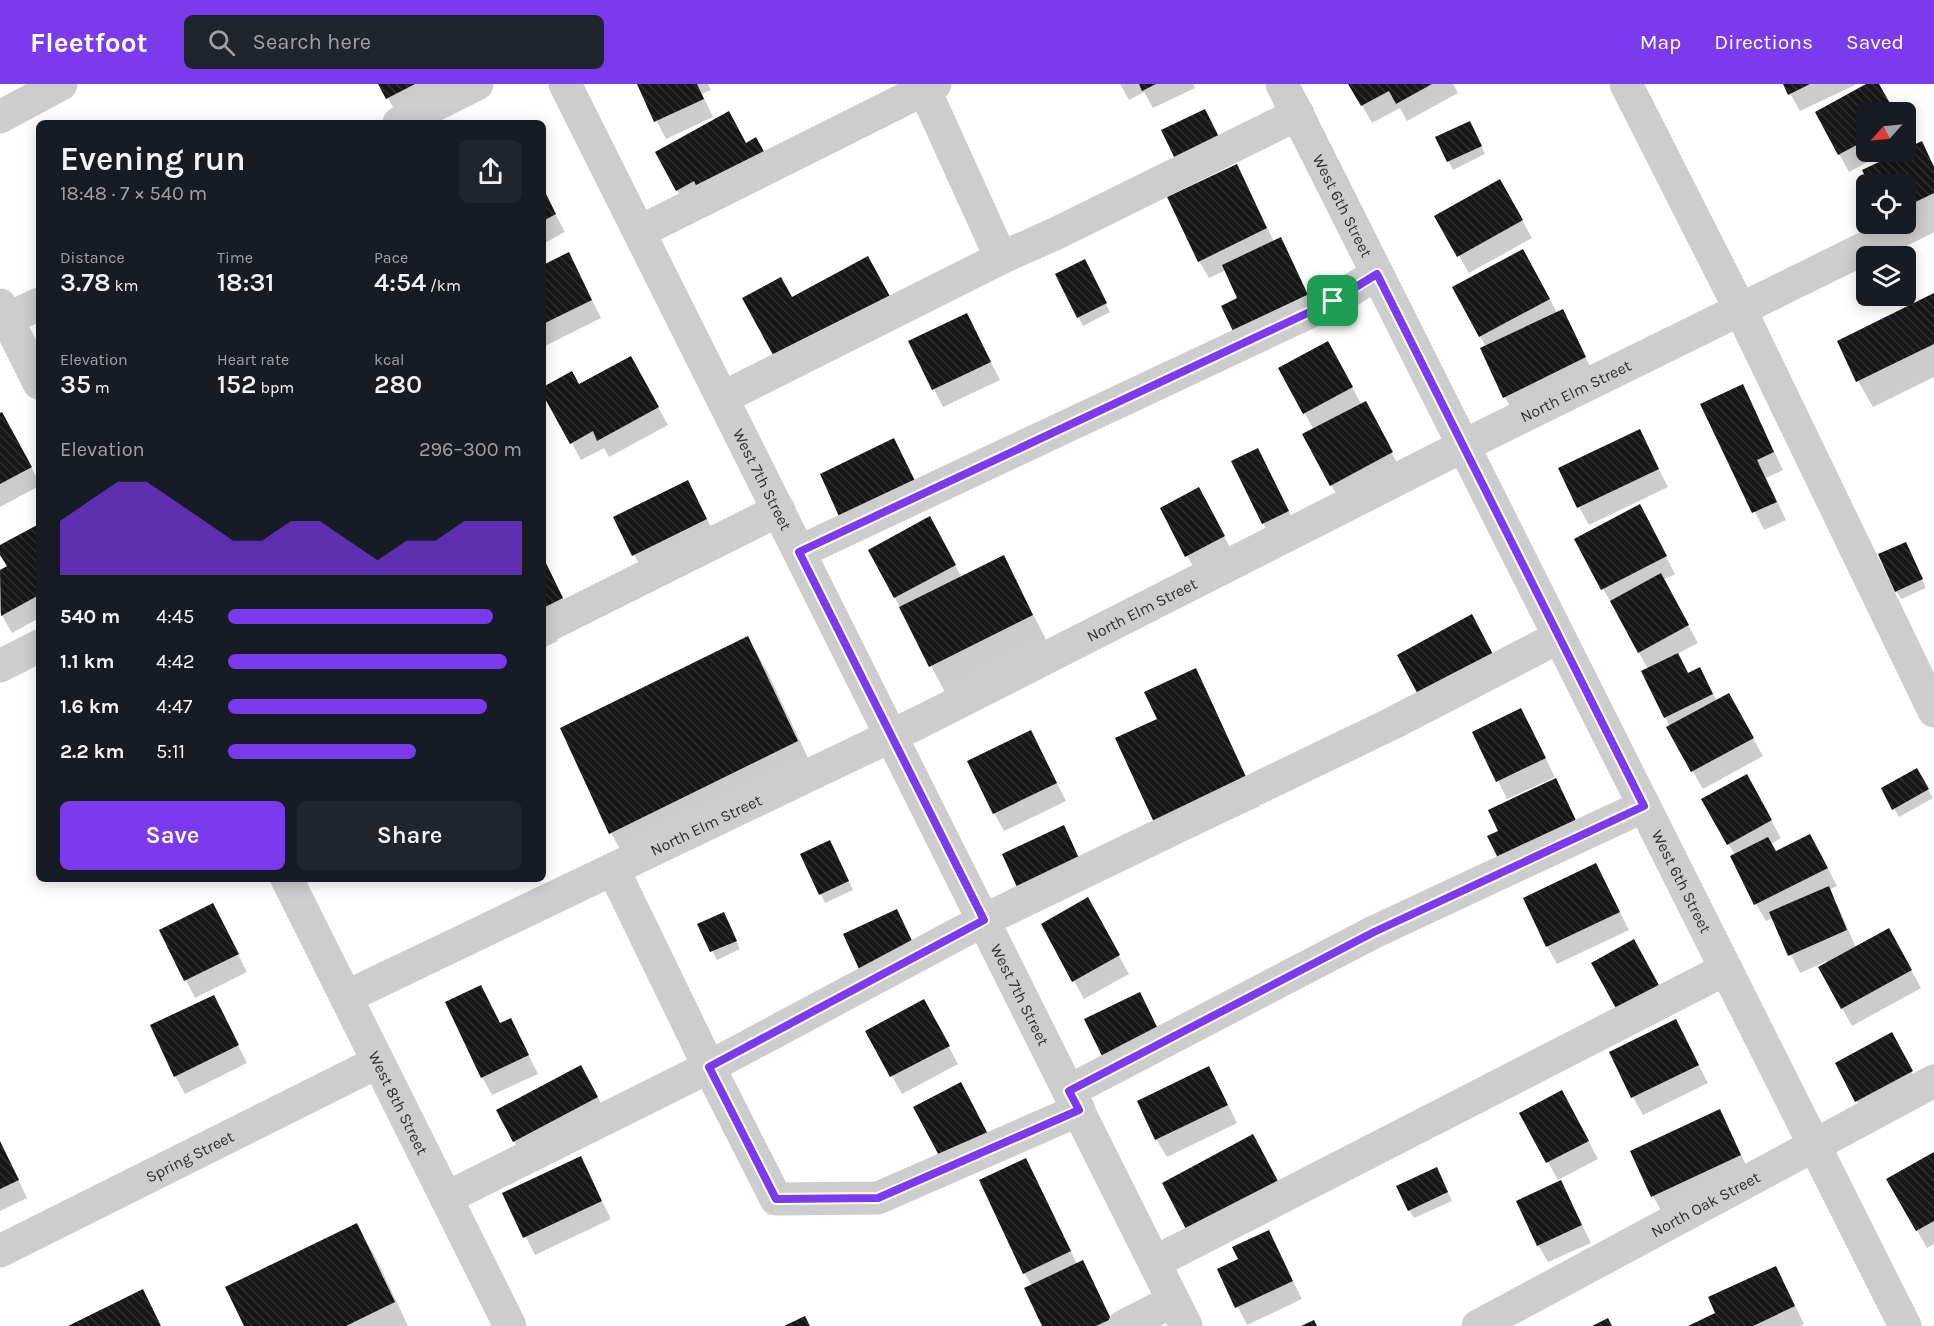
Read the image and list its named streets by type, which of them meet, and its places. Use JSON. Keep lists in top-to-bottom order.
{
  "streets": {
    "street": [
      "West 6th Street",
      "North Elm Street",
      "West 7th Street",
      "West 8th Street",
      "Spring Street",
      "North Oak Street"
    ]
  },
  "crossings": [
    ["West 6th Street", "North Elm Street"],
    ["West 6th Street", "North Oak Street"],
    ["North Elm Street", "West 7th Street"],
    ["North Elm Street", "West 8th Street"],
    ["West 8th Street", "Spring Street"]
  ],
  "north": "bottom left",
  "page": {
    "header": "Fleetfoot",
    "search": "Search here",
    "nav": ["Map", "Directions", "Saved"],
    "heading": ["Evening run", "18:48 · 7 × 540 m"],
    "stats": [
      ["Distance", "3.78 km"],
      ["Time", "18:31"],
      ["Pace", "4:54 /km"],
      ["Elevation", "35 m"],
      ["Heart rate", "152 bpm"],
      ["kcal", "280"]
    ],
    "chart": ["Elevation", "296–300 m"],
    "list": [
      {
        "name": "540 m",
        "note": "4:45"
      },
      {
        "name": "1.1 km",
        "note": "4:42"
      },
      {
        "name": "1.6 km",
        "note": "4:47"
      },
      {
        "name": "2.2 km",
        "note": "5:11"
      }
    ],
    "buttons": ["Save", "Share"]
  }
}
